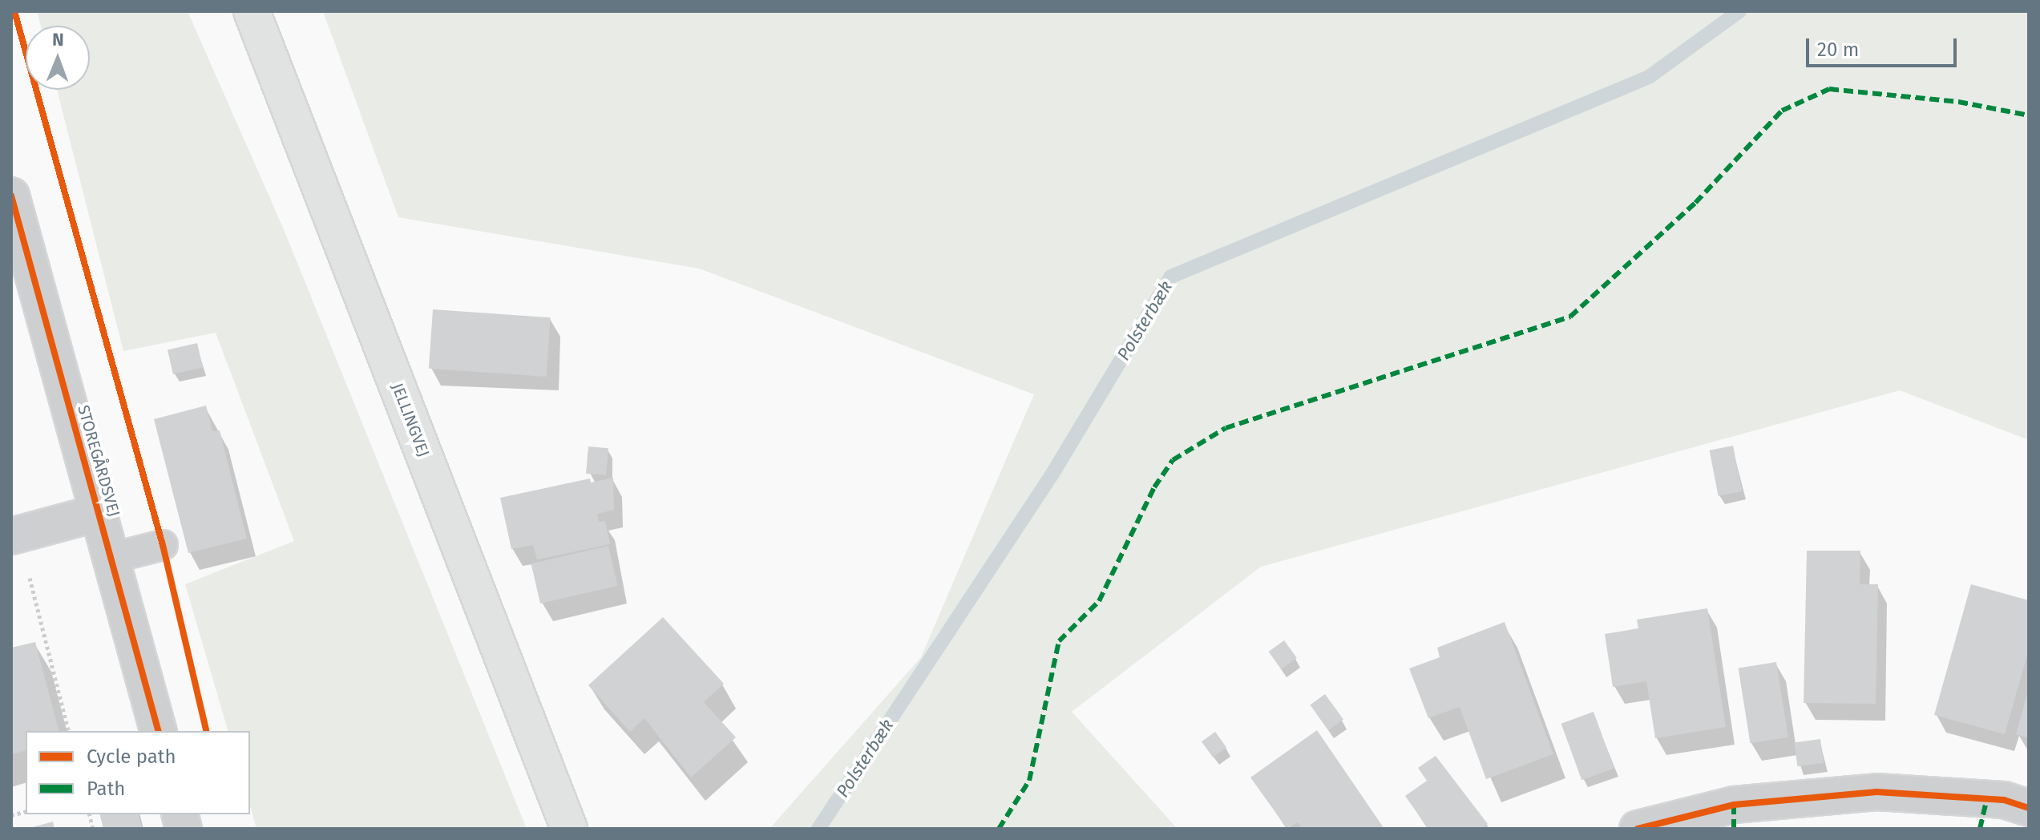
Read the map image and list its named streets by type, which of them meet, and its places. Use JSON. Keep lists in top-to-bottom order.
{
  "streets": {
    "main road": ["JELLINGVEJ"],
    "street": ["STOREGÅRDSVEJ"]
  },
  "water": ["Polsterbæk"],
  "legend": ["Cycle path", "Path"],
  "scale_bar": "20 m",
  "north": "top"
}
